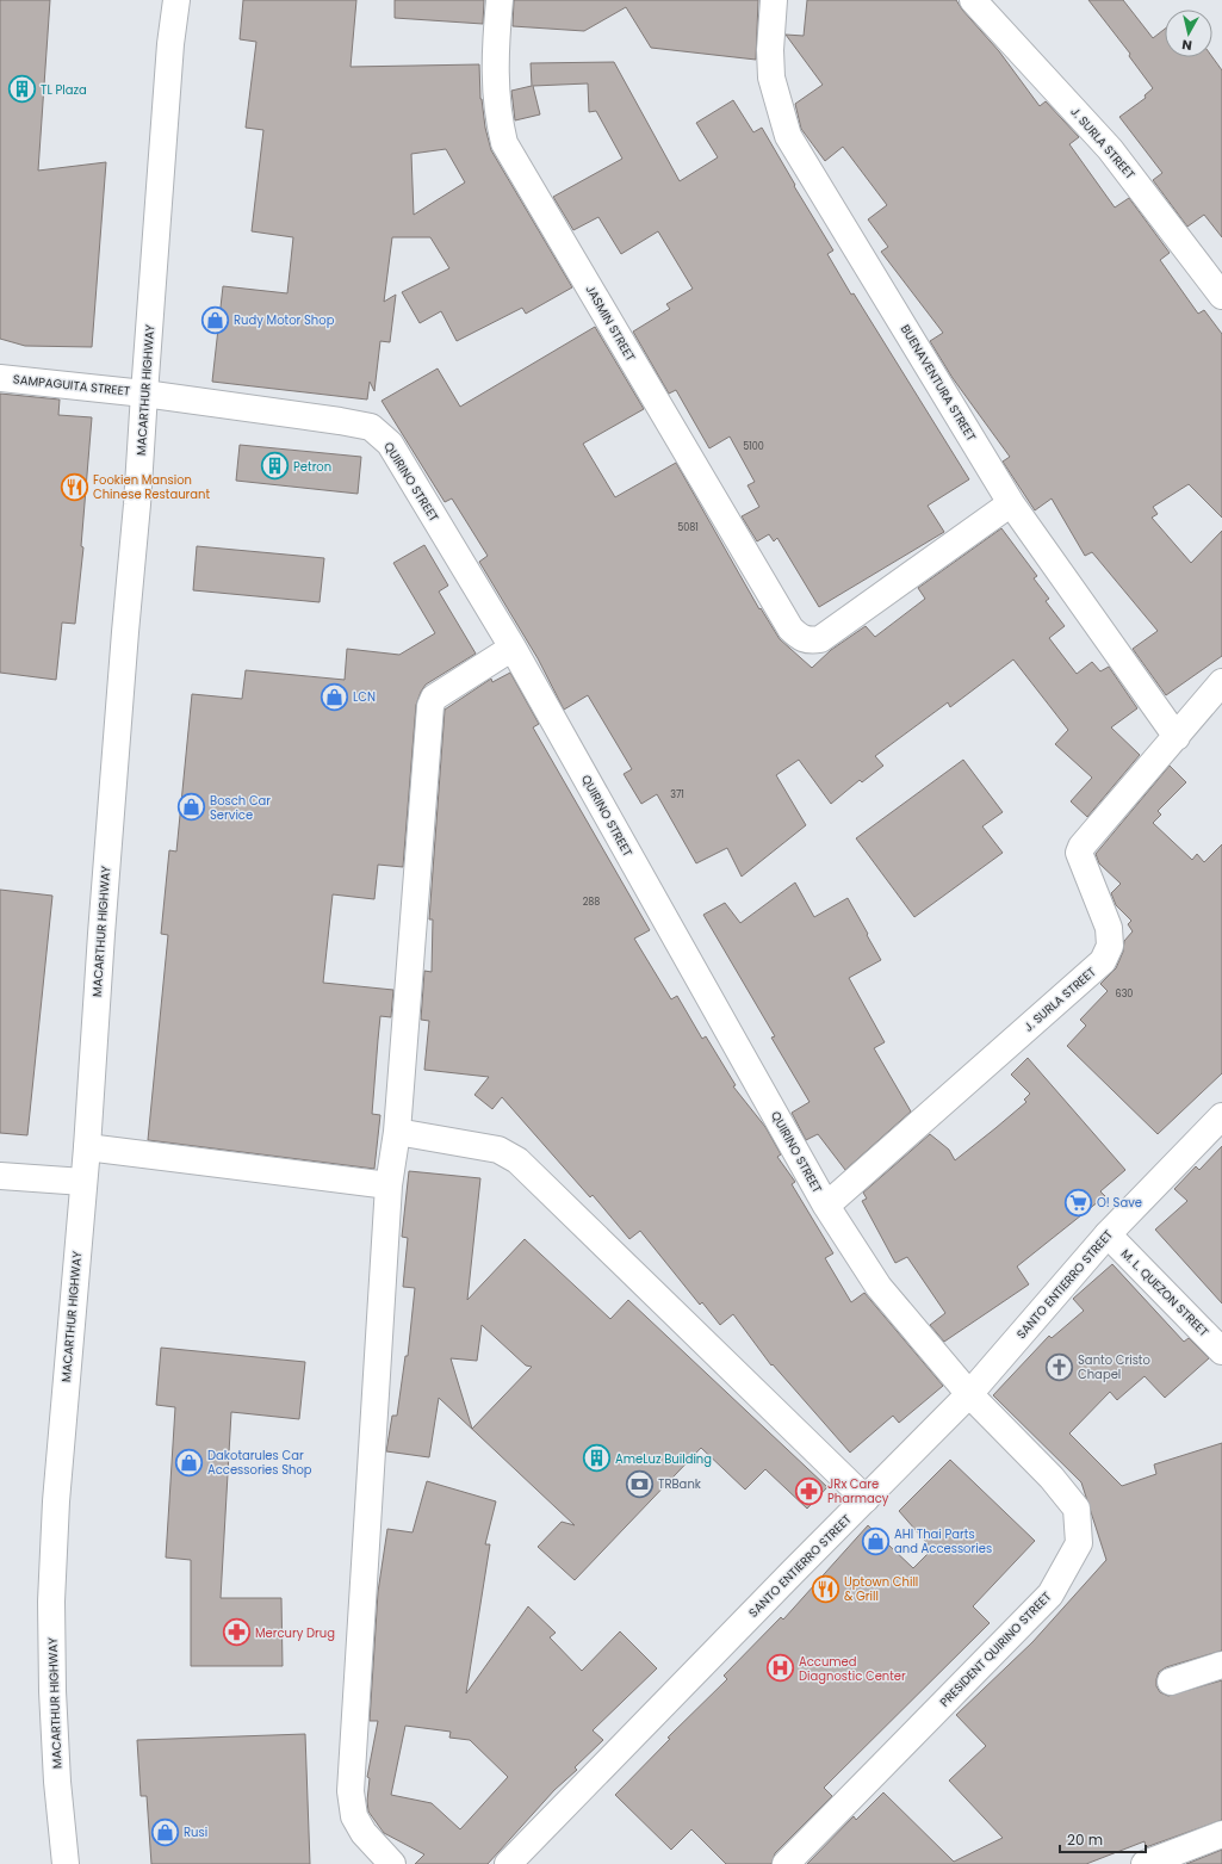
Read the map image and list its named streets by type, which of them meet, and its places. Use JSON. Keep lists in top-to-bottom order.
{
  "streets": {
    "main road": [
      "J. SURLA STREET",
      "JASMIN STREET",
      "BUENAVENTURA STREET",
      "SAMPAGUITA STREET",
      "MACARTHUR HIGHWAY",
      "QUIRINO STREET",
      "SANTO ENTIERRO STREET",
      "M. L. QUEZON STREET",
      "PRESIDENT QUIRINO STREET"
    ]
  },
  "crossings": [
    ["J. SURLA STREET", "BUENAVENTURA STREET"],
    ["J. SURLA STREET", "QUIRINO STREET"],
    ["JASMIN STREET", "BUENAVENTURA STREET"],
    ["SAMPAGUITA STREET", "MACARTHUR HIGHWAY"],
    ["SAMPAGUITA STREET", "QUIRINO STREET"],
    ["MACARTHUR HIGHWAY", "QUIRINO STREET"],
    ["QUIRINO STREET", "SANTO ENTIERRO STREET"],
    ["QUIRINO STREET", "PRESIDENT QUIRINO STREET"],
    ["SANTO ENTIERRO STREET", "M. L. QUEZON STREET"],
    ["SANTO ENTIERRO STREET", "PRESIDENT QUIRINO STREET"]
  ],
  "places": {
    "building": ["TL Plaza", "Petron", "AmeLuz Building"],
    "shop": [
      "Rudy Motor Shop",
      "LCN",
      "Bosch Car Service",
      "Dakotarules Car Accessories Shop",
      "AHI Thai Parts and Accessories",
      "Rusi"
    ],
    "restaurant": ["Fookien Mansion Chinese Restaurant", "Uptown Chill & Grill"],
    "supermarket": ["O! Save"],
    "church": ["Santo Cristo Chapel"],
    "bank": ["TRBank"],
    "pharmacy": ["JRx Care Pharmacy", "Mercury Drug"],
    "hospital": ["Accumed Diagnostic Center"]
  },
  "house_numbers": [
    "5100",
    "5081",
    "371",
    "288",
    "630"
  ],
  "scale_bar": "20 m",
  "north": "bottom"
}
